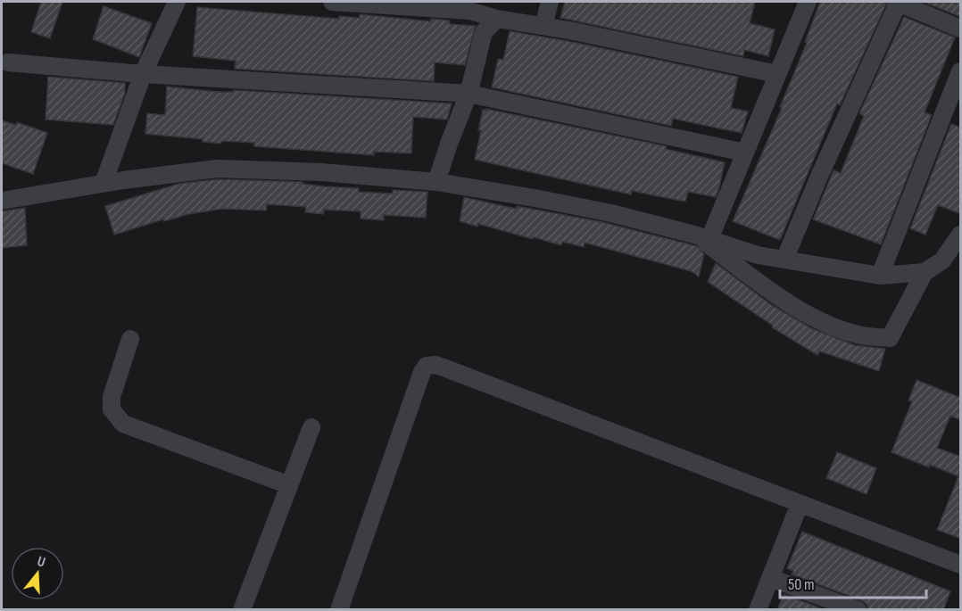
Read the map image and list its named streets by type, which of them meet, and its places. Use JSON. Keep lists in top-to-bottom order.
{
  "scale_bar": "50 m",
  "north": "top"
}
